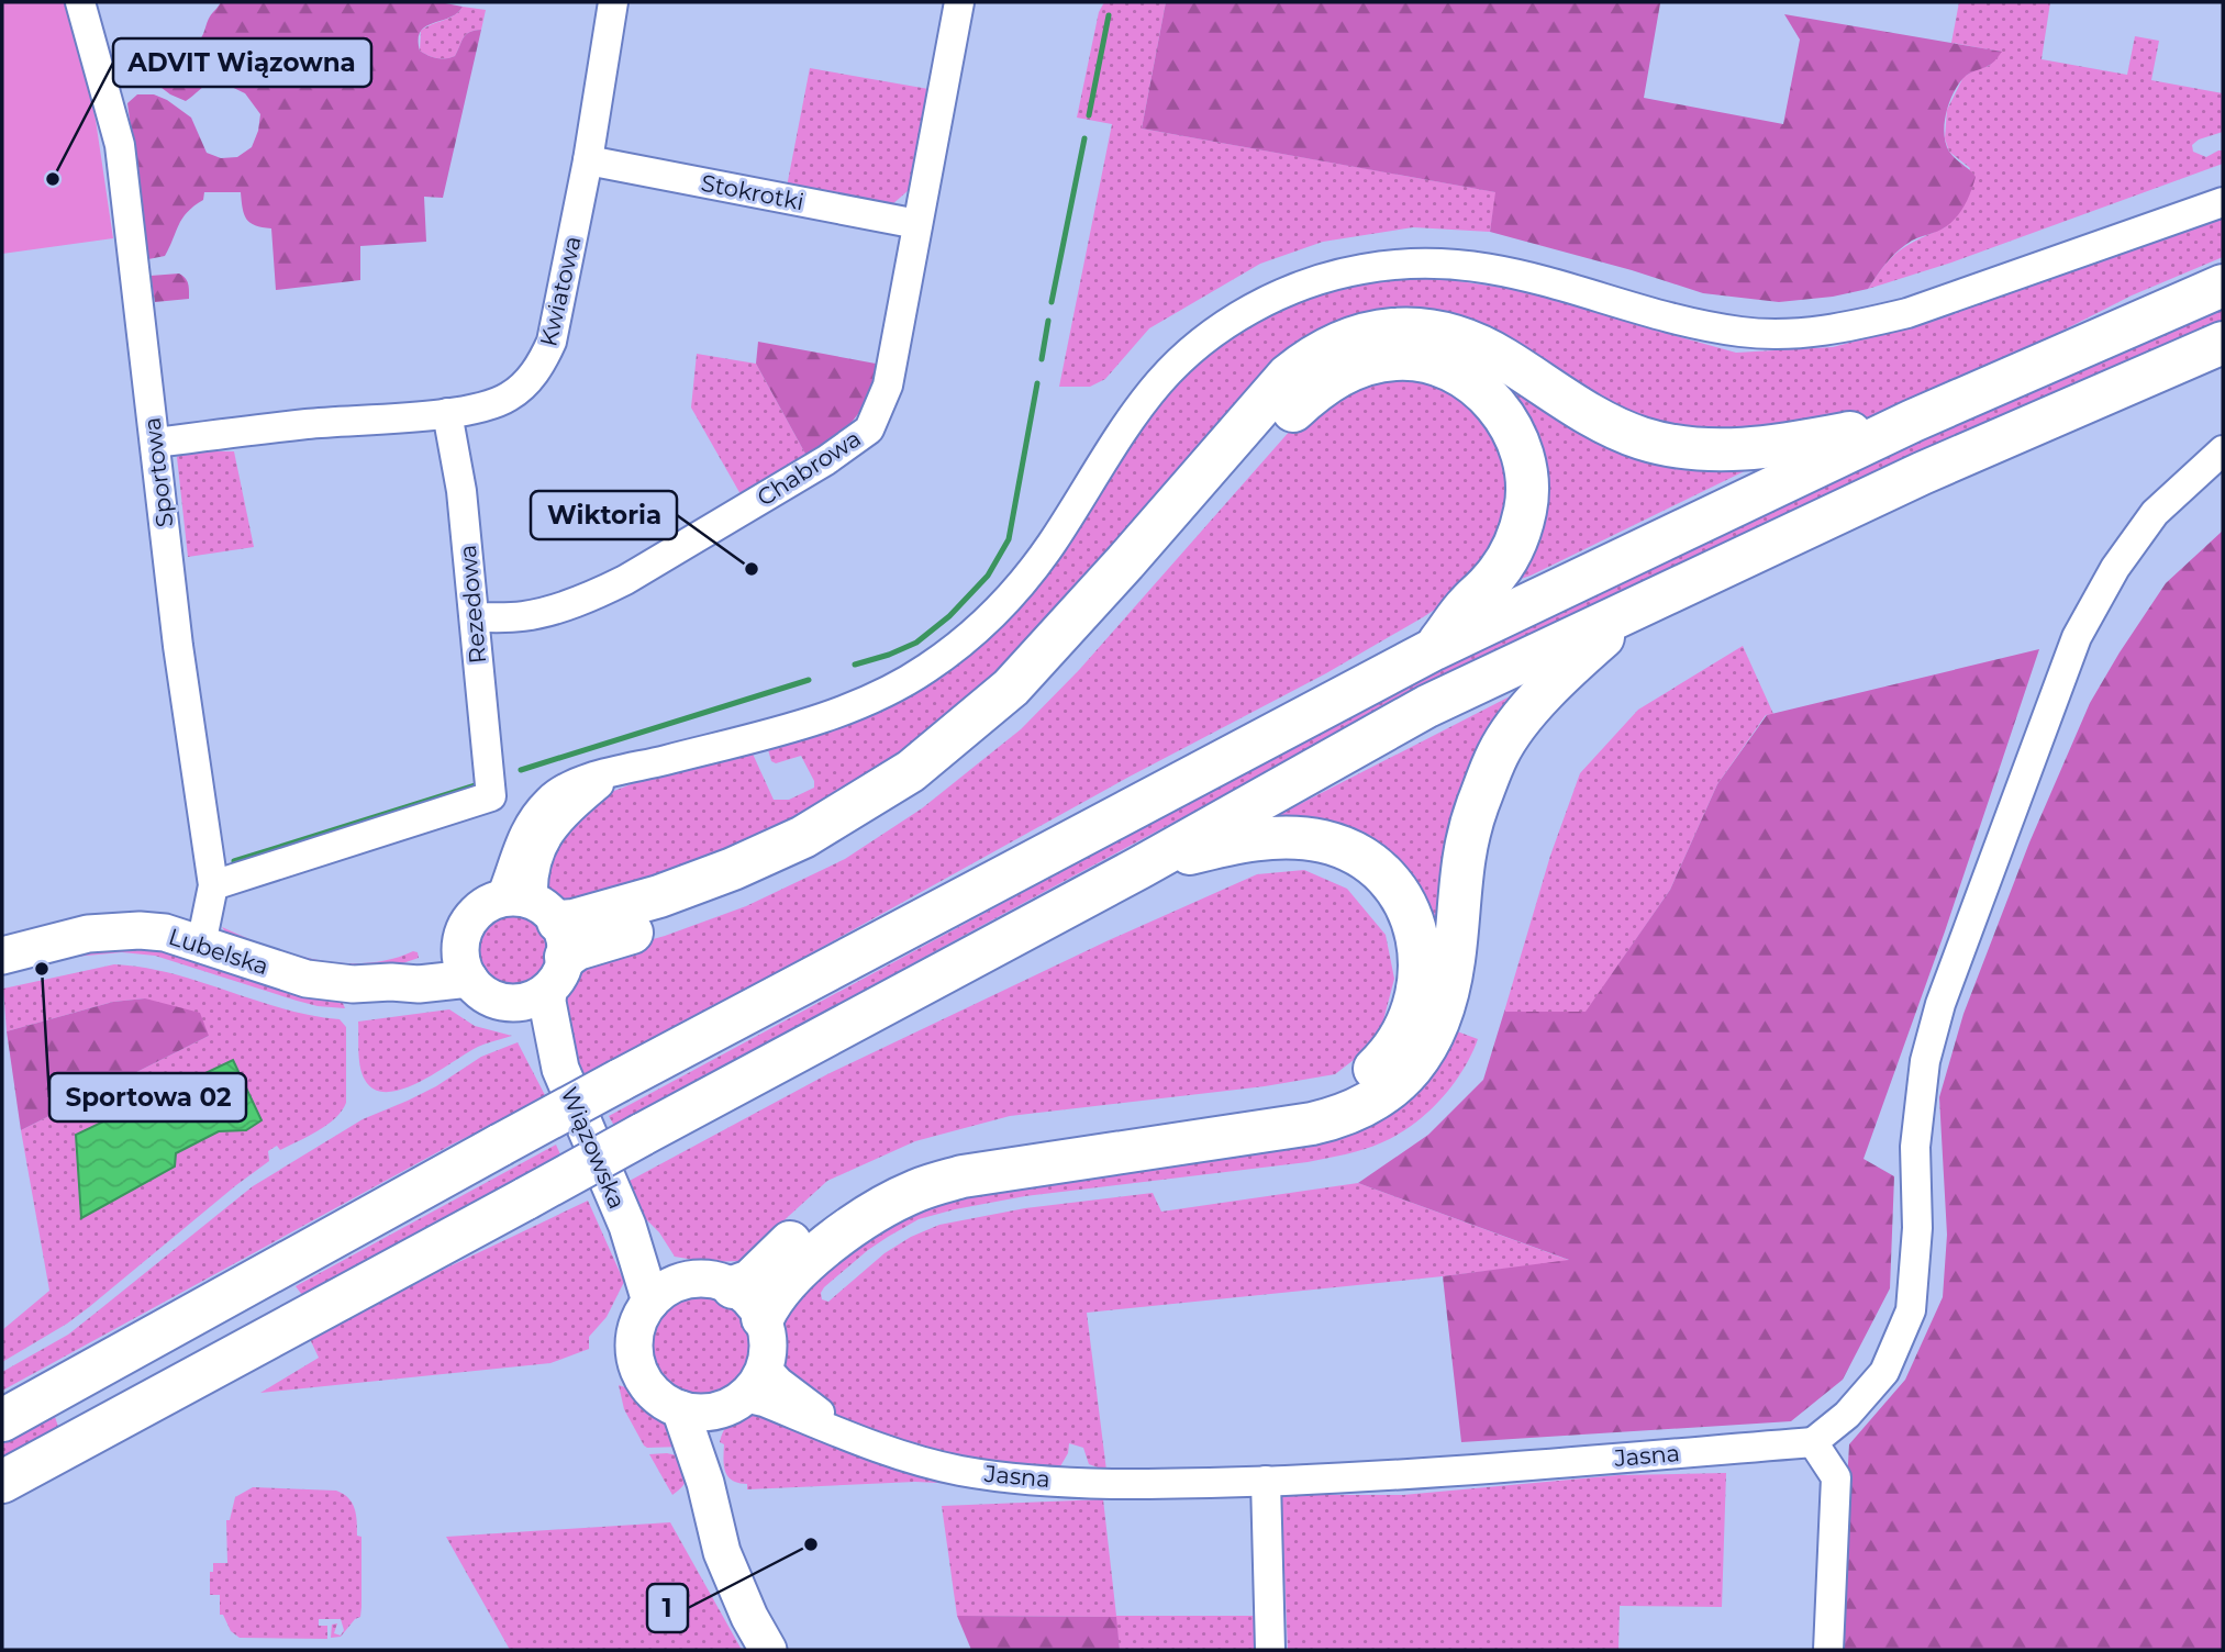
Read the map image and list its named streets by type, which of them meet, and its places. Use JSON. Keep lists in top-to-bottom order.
{
  "streets": {
    "main road": ["Lubelska", "Wiązowska"],
    "street": [
      "Stokrotki",
      "Kwiatowa",
      "Chabrowa",
      "Sportowa",
      "Rezedowa",
      "Jasna"
    ]
  },
  "crossings": [
    ["Stokrotki", "Kwiatowa"],
    ["Stokrotki", "Chabrowa"],
    ["Kwiatowa", "Sportowa"],
    ["Kwiatowa", "Rezedowa"],
    ["Chabrowa", "Rezedowa"],
    ["Sportowa", "Rezedowa"],
    ["Sportowa", "Lubelska"],
    ["Wiązowska", "Jasna"]
  ],
  "places": [
    "ADVIT Wiązowna",
    "Wiktoria",
    "Sportowa 02",
    "1"
  ]
}
